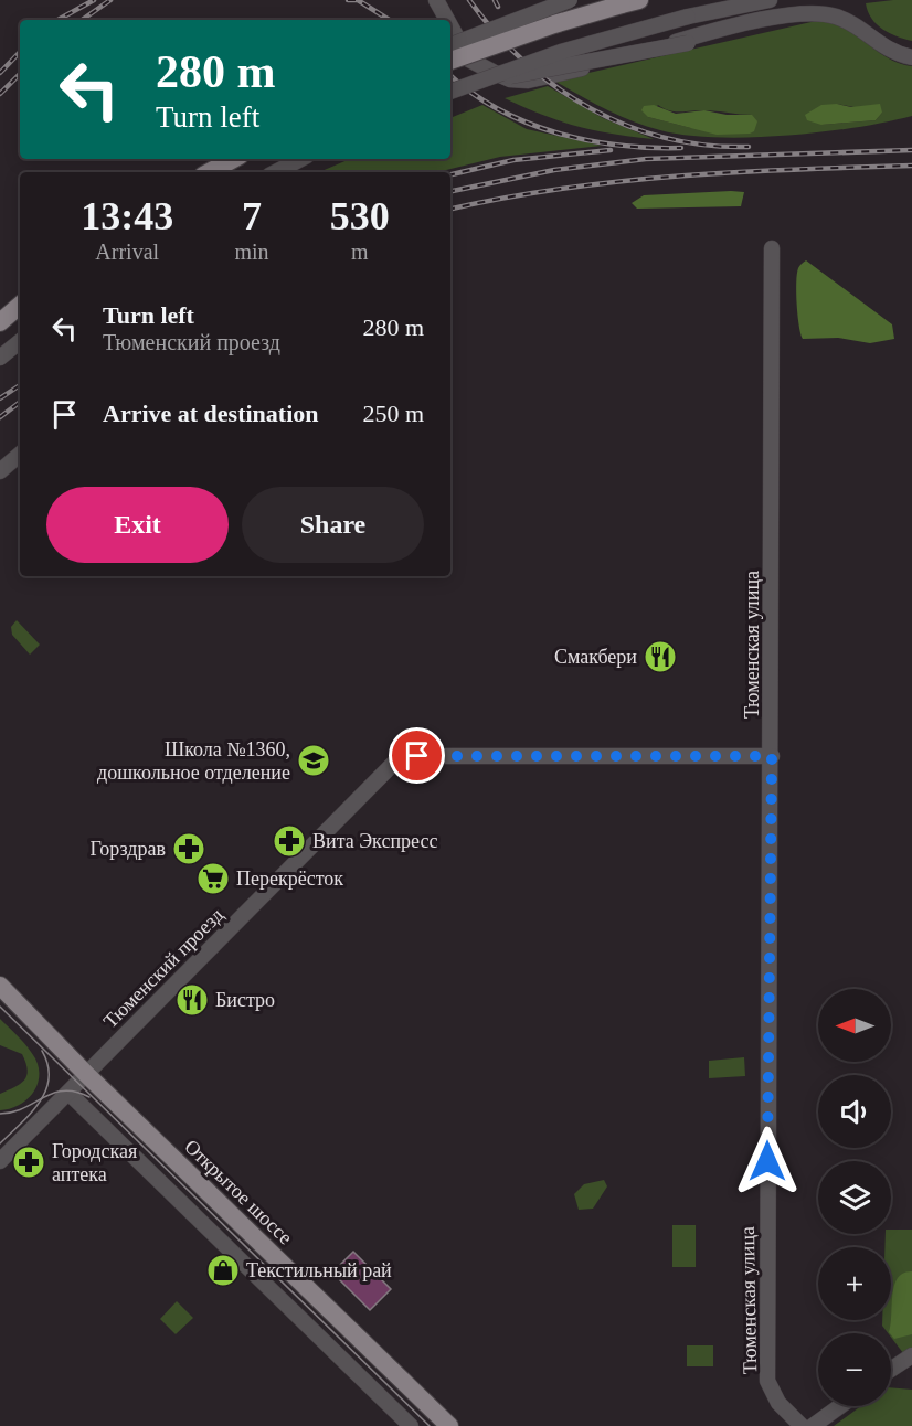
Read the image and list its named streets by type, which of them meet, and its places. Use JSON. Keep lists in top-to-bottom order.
{
  "streets": {
    "main road": ["Открытое шоссе"],
    "street": ["Тюменская улица", "Тюменский проезд"]
  },
  "crossings": [
    ["Тюменская улица", "Тюменский проезд"],
    ["Тюменский проезд", "Открытое шоссе"]
  ],
  "places": {
    "restaurant": ["Смакбери", "Бистро"],
    "school or university": ["Школа №1360, дошкольное отделение"],
    "pharmacy": ["Вита Экспресс", "Горздрав", "Городская аптека"],
    "supermarket": ["Перекрёсток"],
    "shop": ["Текстильный рай"]
  },
  "north": "left",
  "page": {
    "turn": ["280 m", "Turn left"],
    "eta": [
      "13:43",
      "Arrival",
      "7",
      "min",
      "530",
      "m"
    ],
    "list": [
      {
        "name": "Turn left",
        "note": "Тюменский проезд",
        "value": "280 m"
      },
      {
        "name": "Arrive at destination",
        "value": "250 m"
      }
    ],
    "buttons": ["Exit", "Share"],
    "map_buttons": ["+", "−"]
  }
}
